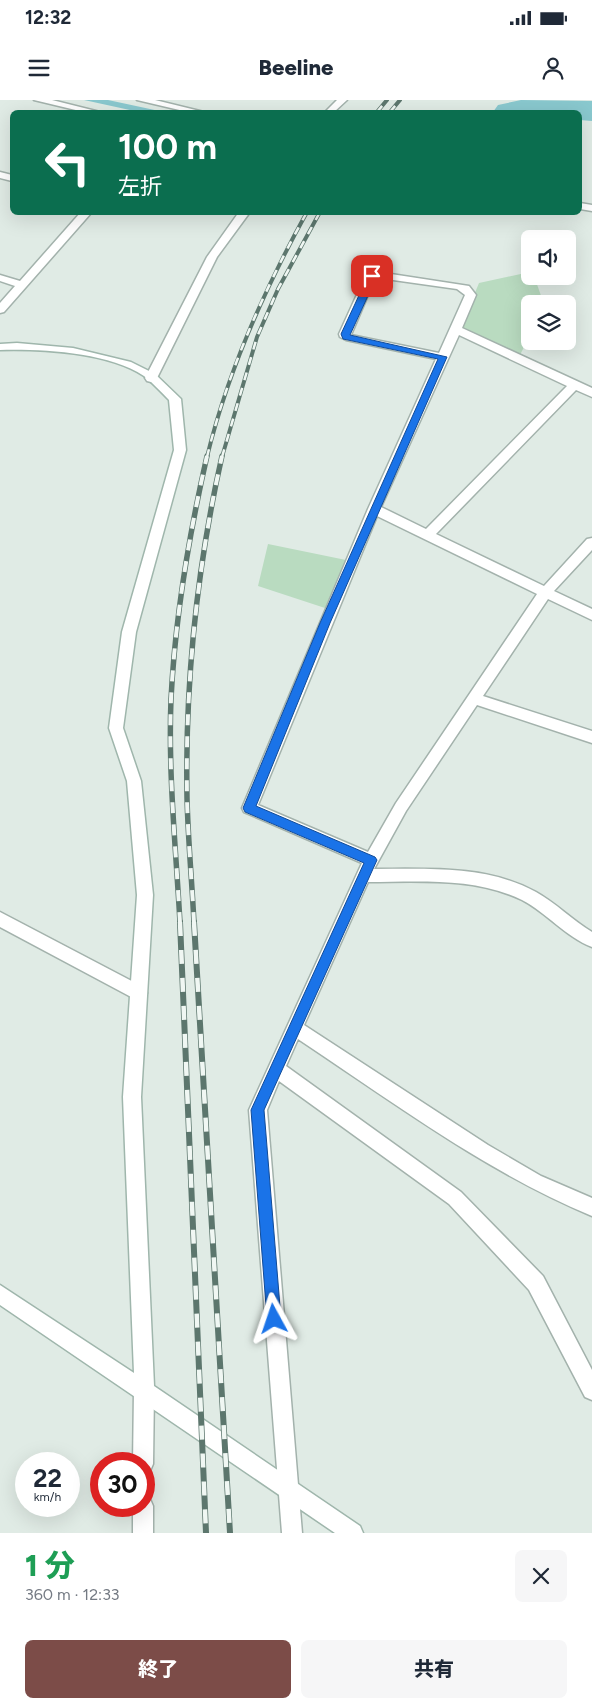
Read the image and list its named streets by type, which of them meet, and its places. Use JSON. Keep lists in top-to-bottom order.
{
  "page": {
    "status": "12:32",
    "header": "Beeline",
    "turn": ["100 m", "左折"],
    "speed": "22 km/h",
    "limit": "30",
    "heading": ["1 分", "360 m · 12:33"],
    "buttons": ["終了", "共有"]
  }
}
